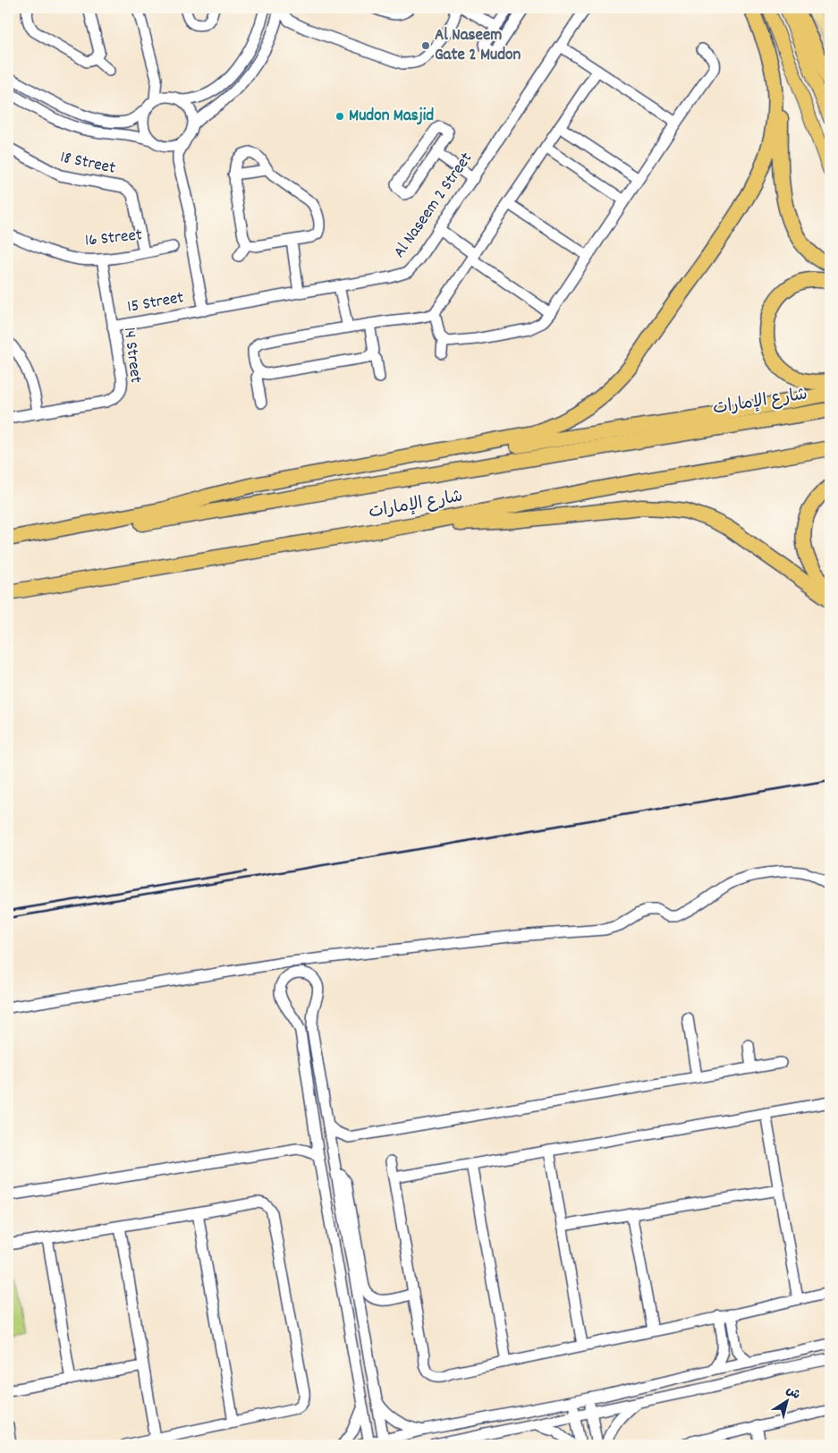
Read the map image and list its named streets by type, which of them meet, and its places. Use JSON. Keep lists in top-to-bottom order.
{
  "streets": {
    "highway": ["شارع الإمارات"],
    "street": [
      "18 Street",
      "Al Naseem 2 Street",
      "16 Street",
      "15 Street",
      "14 Street"
    ]
  },
  "crossings": [
    ["18 Street", "16 Street"],
    ["Al Naseem 2 Street", "15 Street"],
    ["16 Street", "14 Street"],
    ["15 Street", "14 Street"]
  ],
  "places": ["Al Naseem Gate 2 Mudon", "Mudon Masjid"],
  "north": "top right"
}
